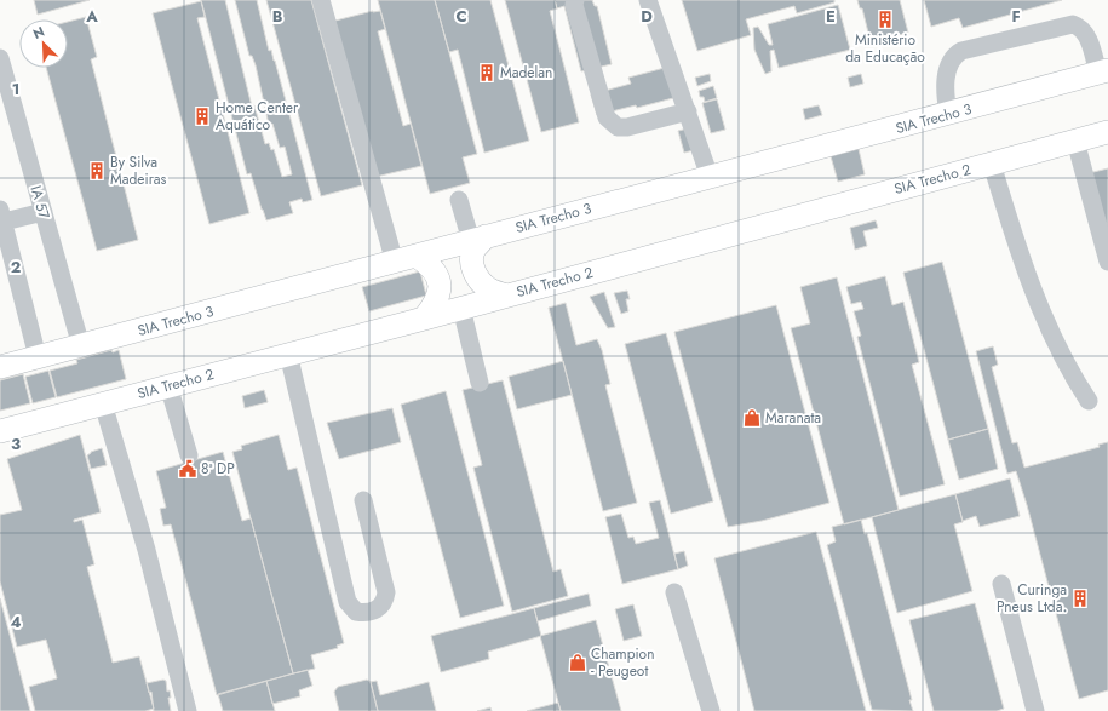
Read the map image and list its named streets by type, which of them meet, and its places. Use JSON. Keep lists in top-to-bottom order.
{
  "streets": {
    "main road": ["SIA Trecho 3", "SIA Trecho 2"],
    "street": ["IA 57"]
  },
  "crossings": [
    ["SIA Trecho 3", "IA 57"]
  ],
  "places": {
    "building": [
      "Ministério da Educação",
      "Madelan",
      "Home Center Aquático",
      "By Silva Madeiras",
      "Curinga Pneus Ltda."
    ],
    "shop": ["Maranata", "Champion - Peugeot"],
    "public building": ["8ª DP"]
  },
  "north": "top left",
  "grid": {
    "columns": [
      "A",
      "B",
      "C",
      "D",
      "E",
      "F"
    ],
    "rows": [
      "1",
      "2",
      "3",
      "4"
    ]
  }
}
